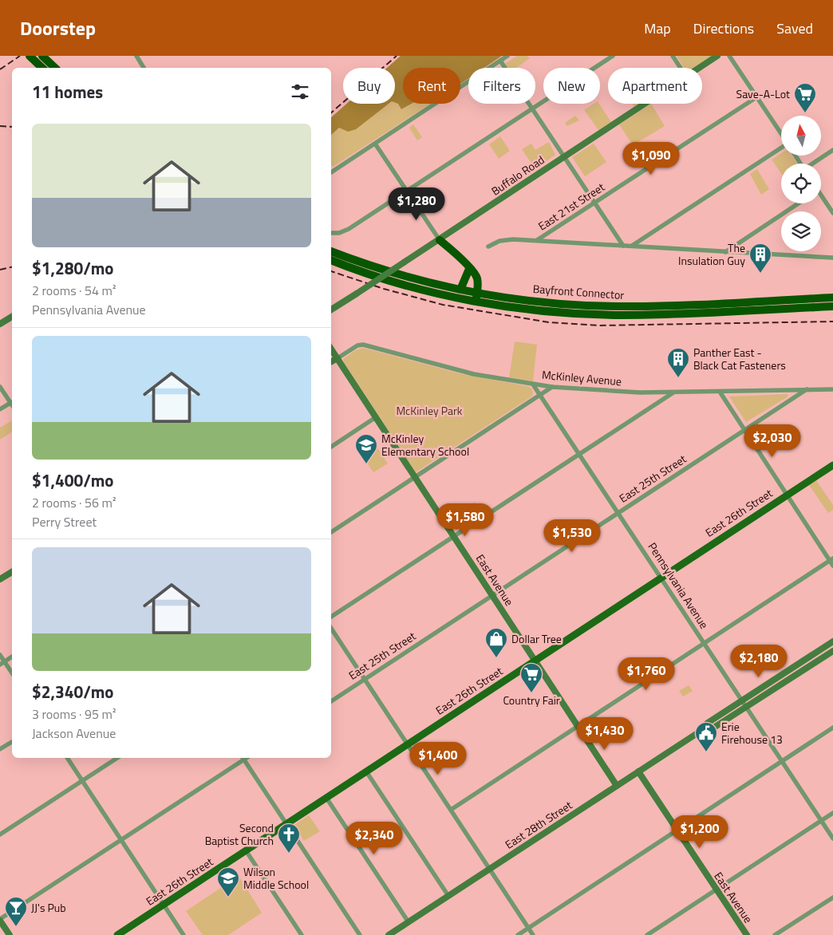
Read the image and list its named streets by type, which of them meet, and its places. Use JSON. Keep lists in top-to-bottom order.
{
  "streets": {
    "highway": ["Bayfront Connector"],
    "main road": ["East 26th Street"],
    "street": [
      "Buffalo Road",
      "East 21st Street",
      "McKinley Avenue",
      "East 25th Street",
      "East Avenue",
      "Pennsylvania Avenue",
      "East 28th Street"
    ]
  },
  "crossings": [
    ["McKinley Avenue", "East 25th Street"],
    ["McKinley Avenue", "East Avenue"],
    ["McKinley Avenue", "Pennsylvania Avenue"],
    ["East 25th Street", "East Avenue"],
    ["East 25th Street", "Pennsylvania Avenue"],
    ["East 26th Street", "East Avenue"],
    ["East 26th Street", "Pennsylvania Avenue"],
    ["East Avenue", "East 28th Street"],
    ["Pennsylvania Avenue", "East 28th Street"]
  ],
  "parks": ["McKinley Park"],
  "places": {
    "supermarket": ["Save-A-Lot", "Country Fair"],
    "building": ["The Insulation Guy", "Panther East - Black Cat Fasteners"],
    "school or university": ["McKinley Elementary School", "Wilson Middle School"],
    "shop": ["Dollar Tree"],
    "public building": ["Erie Firehouse 13"],
    "church": ["Second Baptist Church"],
    "bar": ["JJ's Pub"]
  },
  "north": "top",
  "page": {
    "header": "Doorstep",
    "nav": ["Map", "Directions", "Saved"],
    "chip": [
      "Buy",
      "Rent",
      "Filters",
      "New",
      "Apartment"
    ],
    "heading": "11 homes",
    "list": [
      {
        "name": "$1,280/mo",
        "note": "2 rooms · 54 m² · Pennsylvania Avenue"
      },
      {
        "name": "$1,400/mo",
        "note": "2 rooms · 56 m² · Perry Street"
      },
      {
        "name": "$2,340/mo",
        "note": "3 rooms · 95 m² · Jackson Avenue"
      }
    ],
    "price": [
      "$1,090",
      "$1,280",
      "$2,030",
      "$1,580",
      "$1,530",
      "$2,180",
      "$1,760",
      "$1,430",
      "$1,400",
      "$1,200",
      "$2,340"
    ]
  }
}
